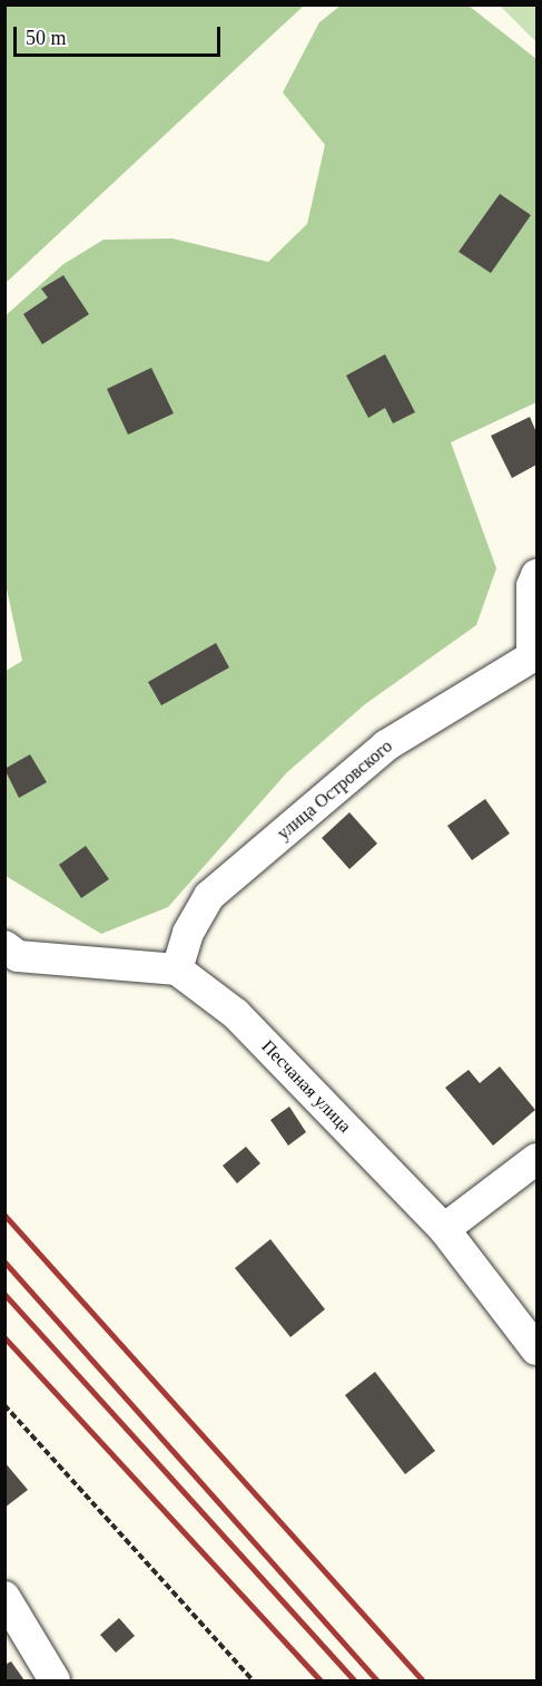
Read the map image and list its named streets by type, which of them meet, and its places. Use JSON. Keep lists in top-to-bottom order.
{
  "streets": {
    "street": ["улица Островского", "Песчаная улица"]
  },
  "crossings": [
    ["улица Островского", "Песчаная улица"]
  ],
  "scale_bar": "50 m"
}
